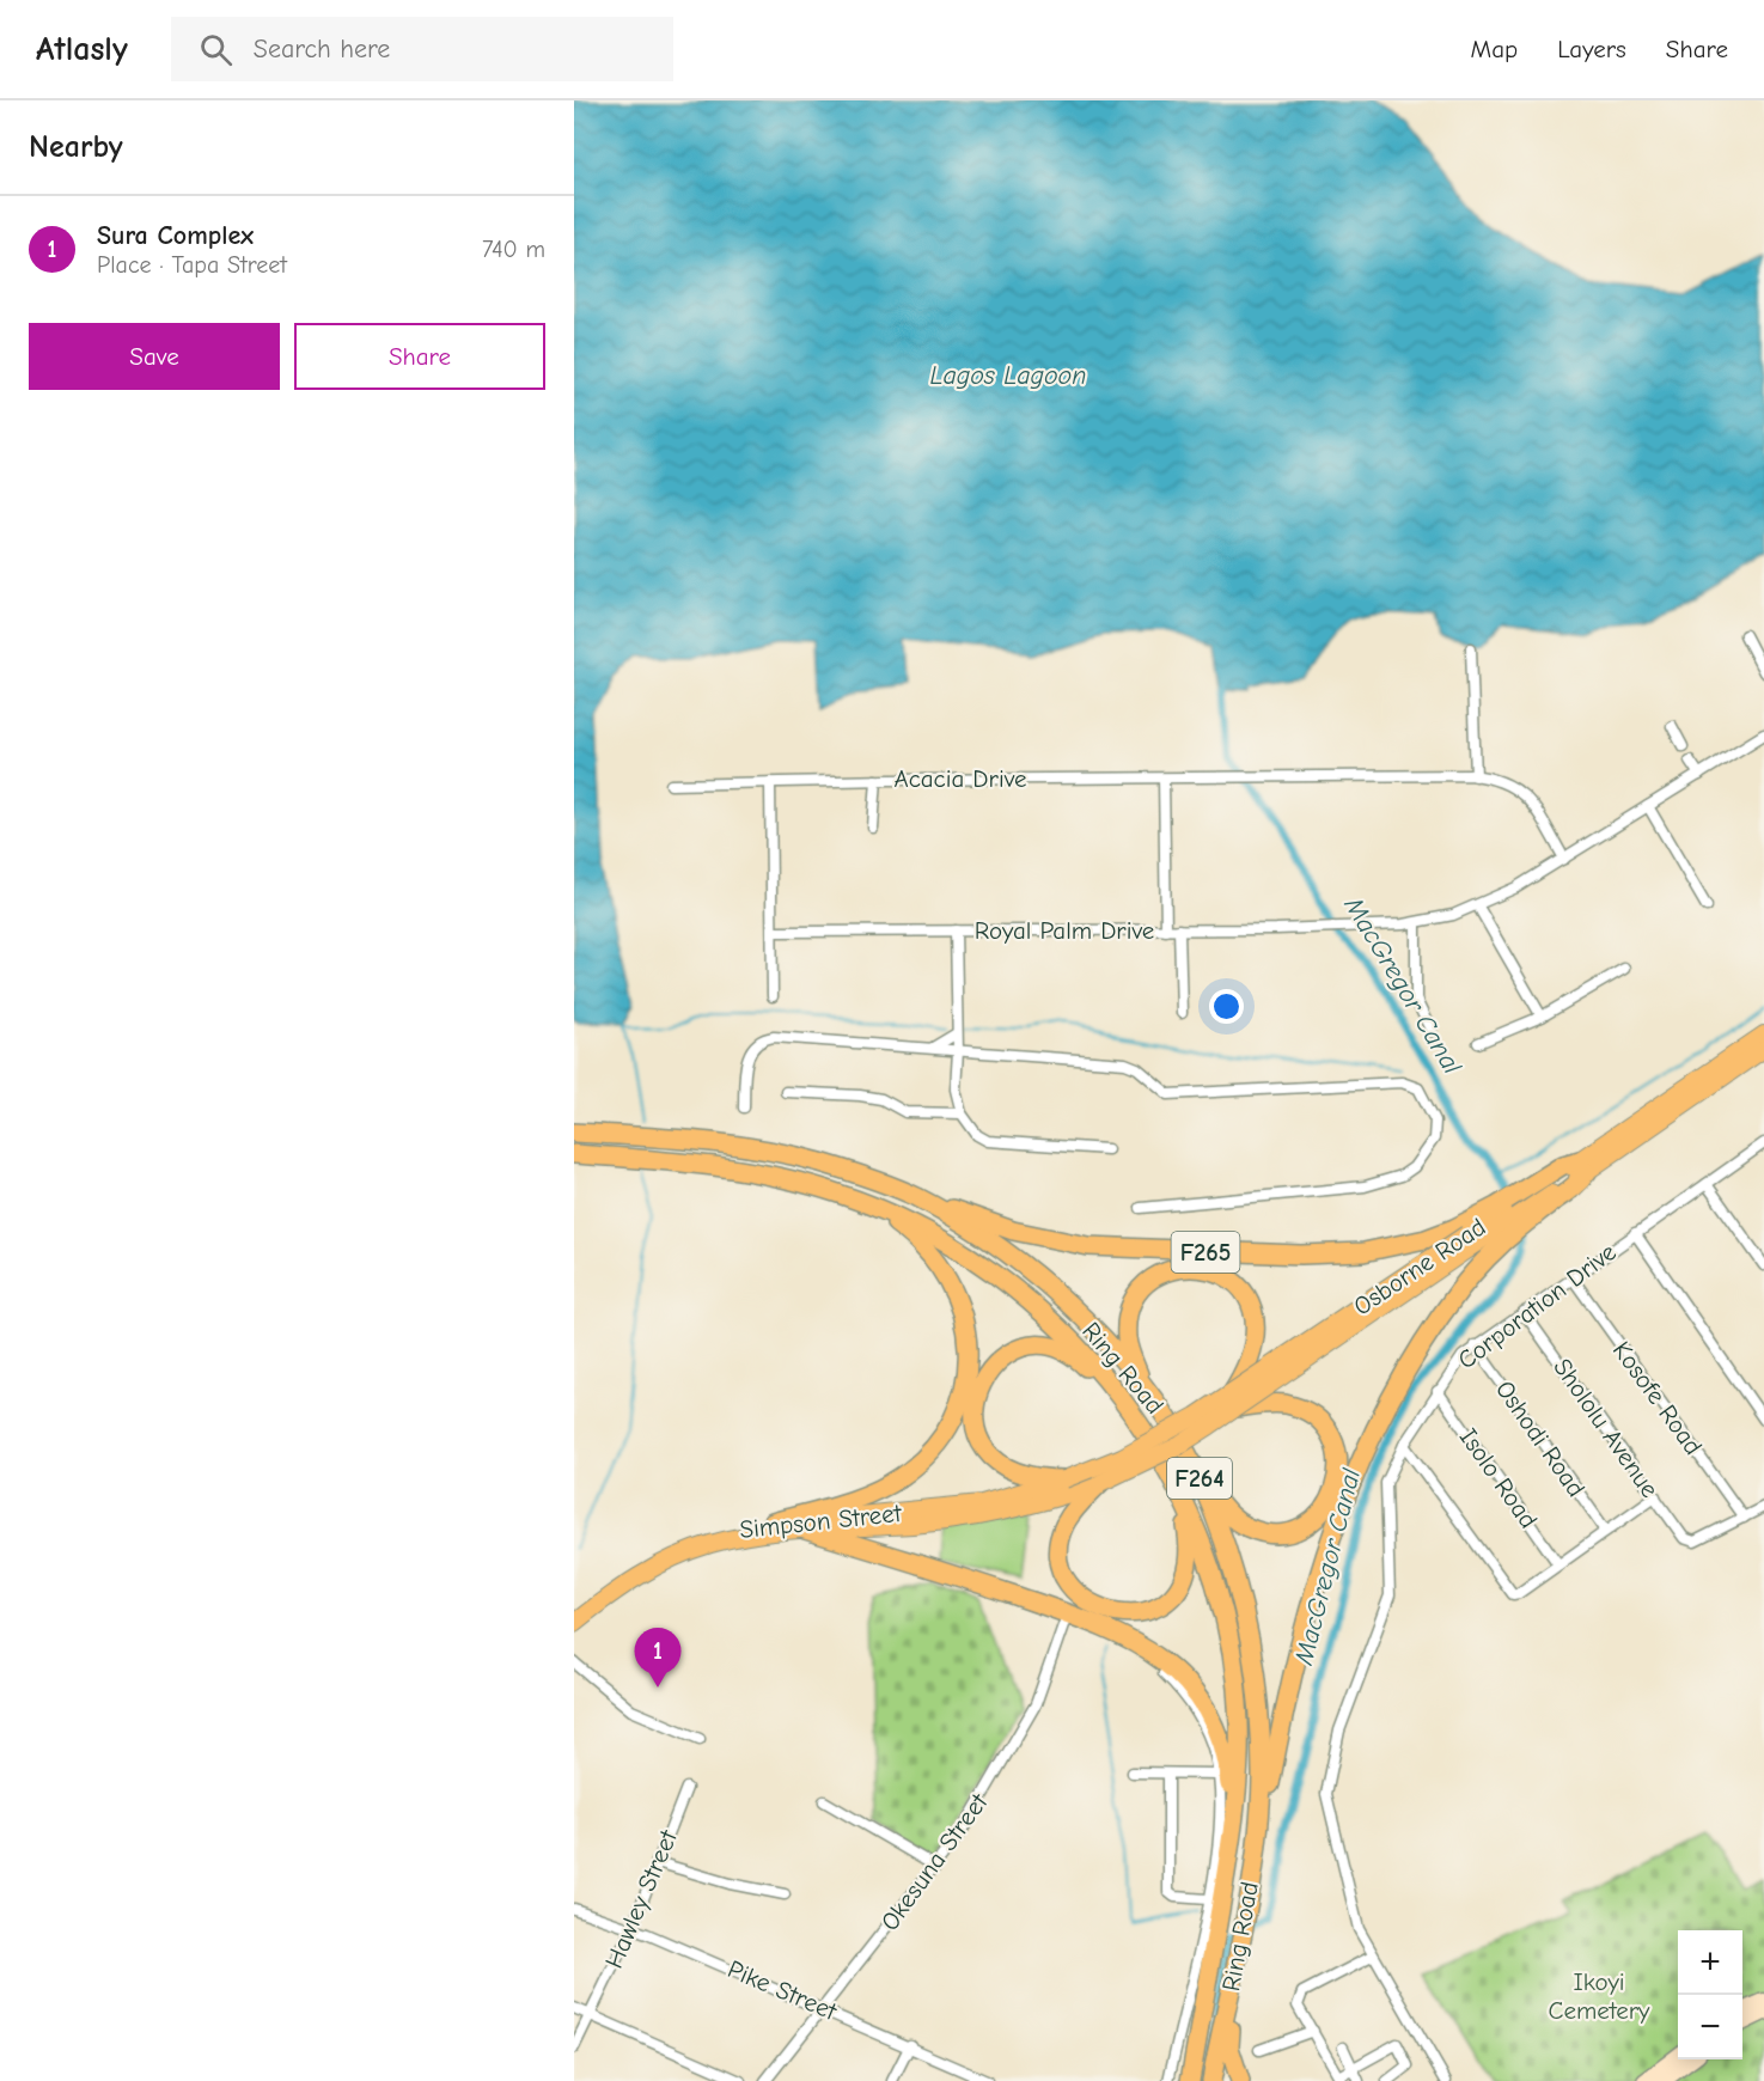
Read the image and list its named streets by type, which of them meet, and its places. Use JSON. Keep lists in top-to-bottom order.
{
  "streets": {
    "highway": ["F265", "Ring Road", "F264"],
    "main road": ["Osborne Road", "Simpson Street"],
    "street": [
      "Acacia Drive",
      "Royal Palm Drive",
      "Corporation Drive",
      "Kosofe Road",
      "Shololu Avenue",
      "Oshodi Road",
      "Isolo Road",
      "Okesuna Street",
      "Hawley Street",
      "Pike Street"
    ]
  },
  "crossings": [
    ["Acacia Drive", "Royal Palm Drive"],
    ["F265", "Osborne Road"],
    ["F265", "Ring Road"],
    ["Osborne Road", "Simpson Street"],
    ["Corporation Drive", "Kosofe Road"],
    ["Corporation Drive", "Shololu Avenue"],
    ["Corporation Drive", "Oshodi Road"],
    ["Corporation Drive", "Isolo Road"],
    ["Kosofe Road", "Shololu Avenue"],
    ["Okesuna Street", "Pike Street"],
    ["Hawley Street", "Pike Street"]
  ],
  "water": ["Lagos Lagoon", "MacGregor Canal"],
  "parks": ["Ikoyi Cemetery"],
  "page": {
    "header": "Atlasly",
    "search": "Search here",
    "nav": ["Map", "Layers", "Share"],
    "heading": "Nearby",
    "list": [
      {
        "mark": "1",
        "name": "Sura Complex",
        "note": "Place · Tapa Street",
        "value": "740 m"
      }
    ],
    "buttons": ["Save", "Share"],
    "pins": "1",
    "map_buttons": ["+", "−"]
  }
}
